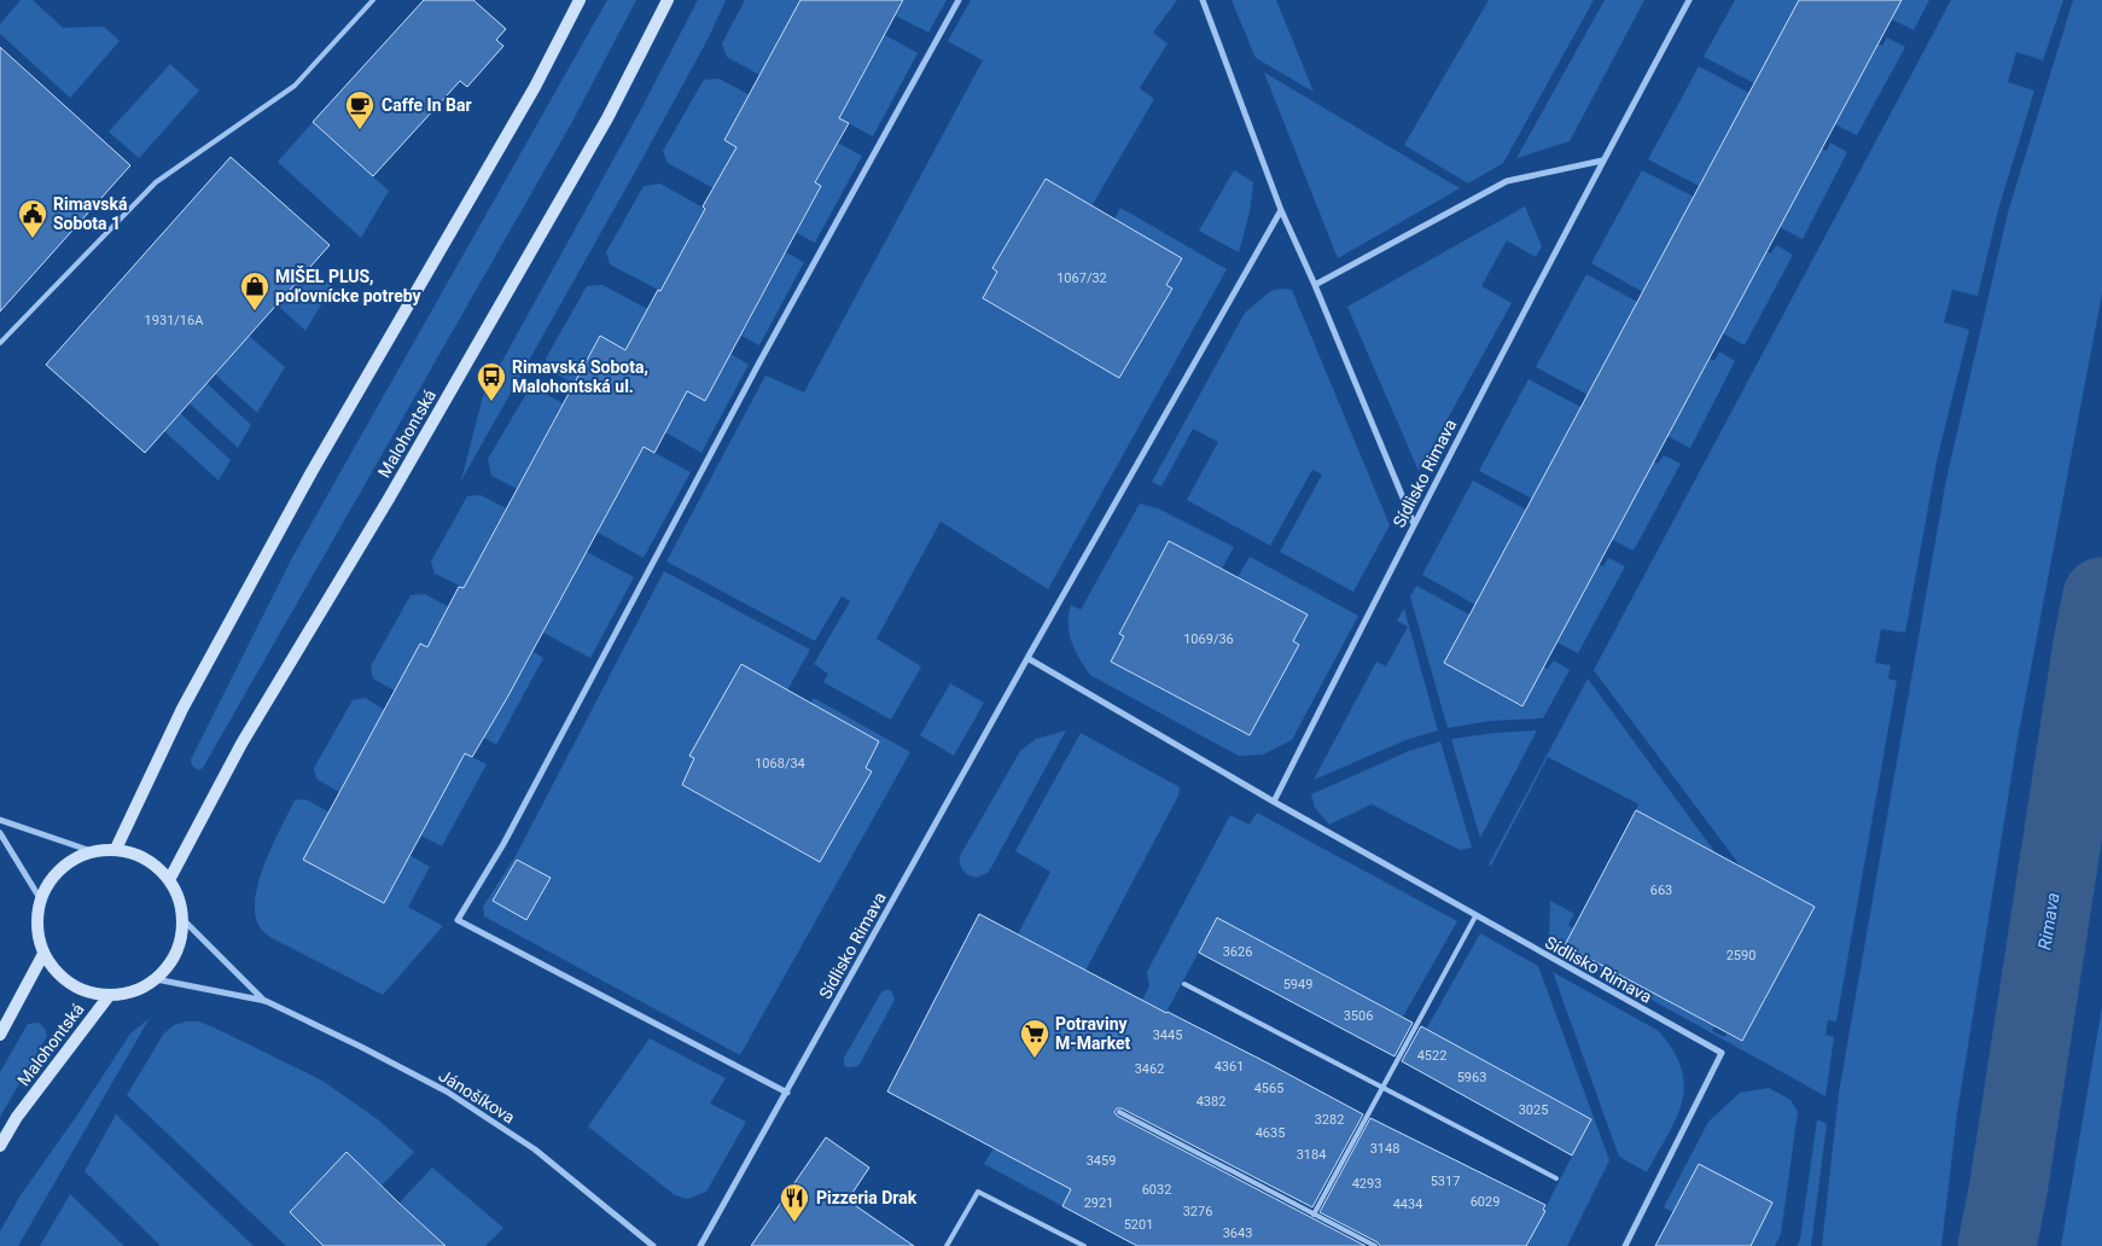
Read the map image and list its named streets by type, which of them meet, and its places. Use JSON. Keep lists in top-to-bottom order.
{
  "streets": {
    "main road": ["Malohontská"],
    "street": ["Sídlisko Rimava", "Jánošíkova"]
  },
  "crossings": [
    ["Malohontská", "Jánošíkova"]
  ],
  "water": ["Rimava"],
  "places": {
    "cafe": ["Caffe In Bar"],
    "public building": ["Rimavská Sobota 1"],
    "shop": ["MIŠEL PLUS, poľovnícke potreby"],
    "bus stop": ["Rimavská Sobota, Malohontská ul."],
    "supermarket": ["Potraviny M-Market"],
    "restaurant": ["Pizzeria Drak"]
  },
  "house_numbers": [
    "1067/32",
    "1931/16A",
    "1069/36",
    "1068/34",
    "663",
    "3626",
    "2590",
    "5949",
    "3506",
    "3445",
    "4522",
    "4361",
    "3462",
    "5963",
    "4565",
    "4382",
    "3025",
    "3282",
    "4635",
    "3148",
    "3184",
    "3459",
    "5317",
    "4293",
    "6032",
    "6029",
    "2921",
    "4434",
    "3276",
    "5201",
    "3643"
  ]
}
